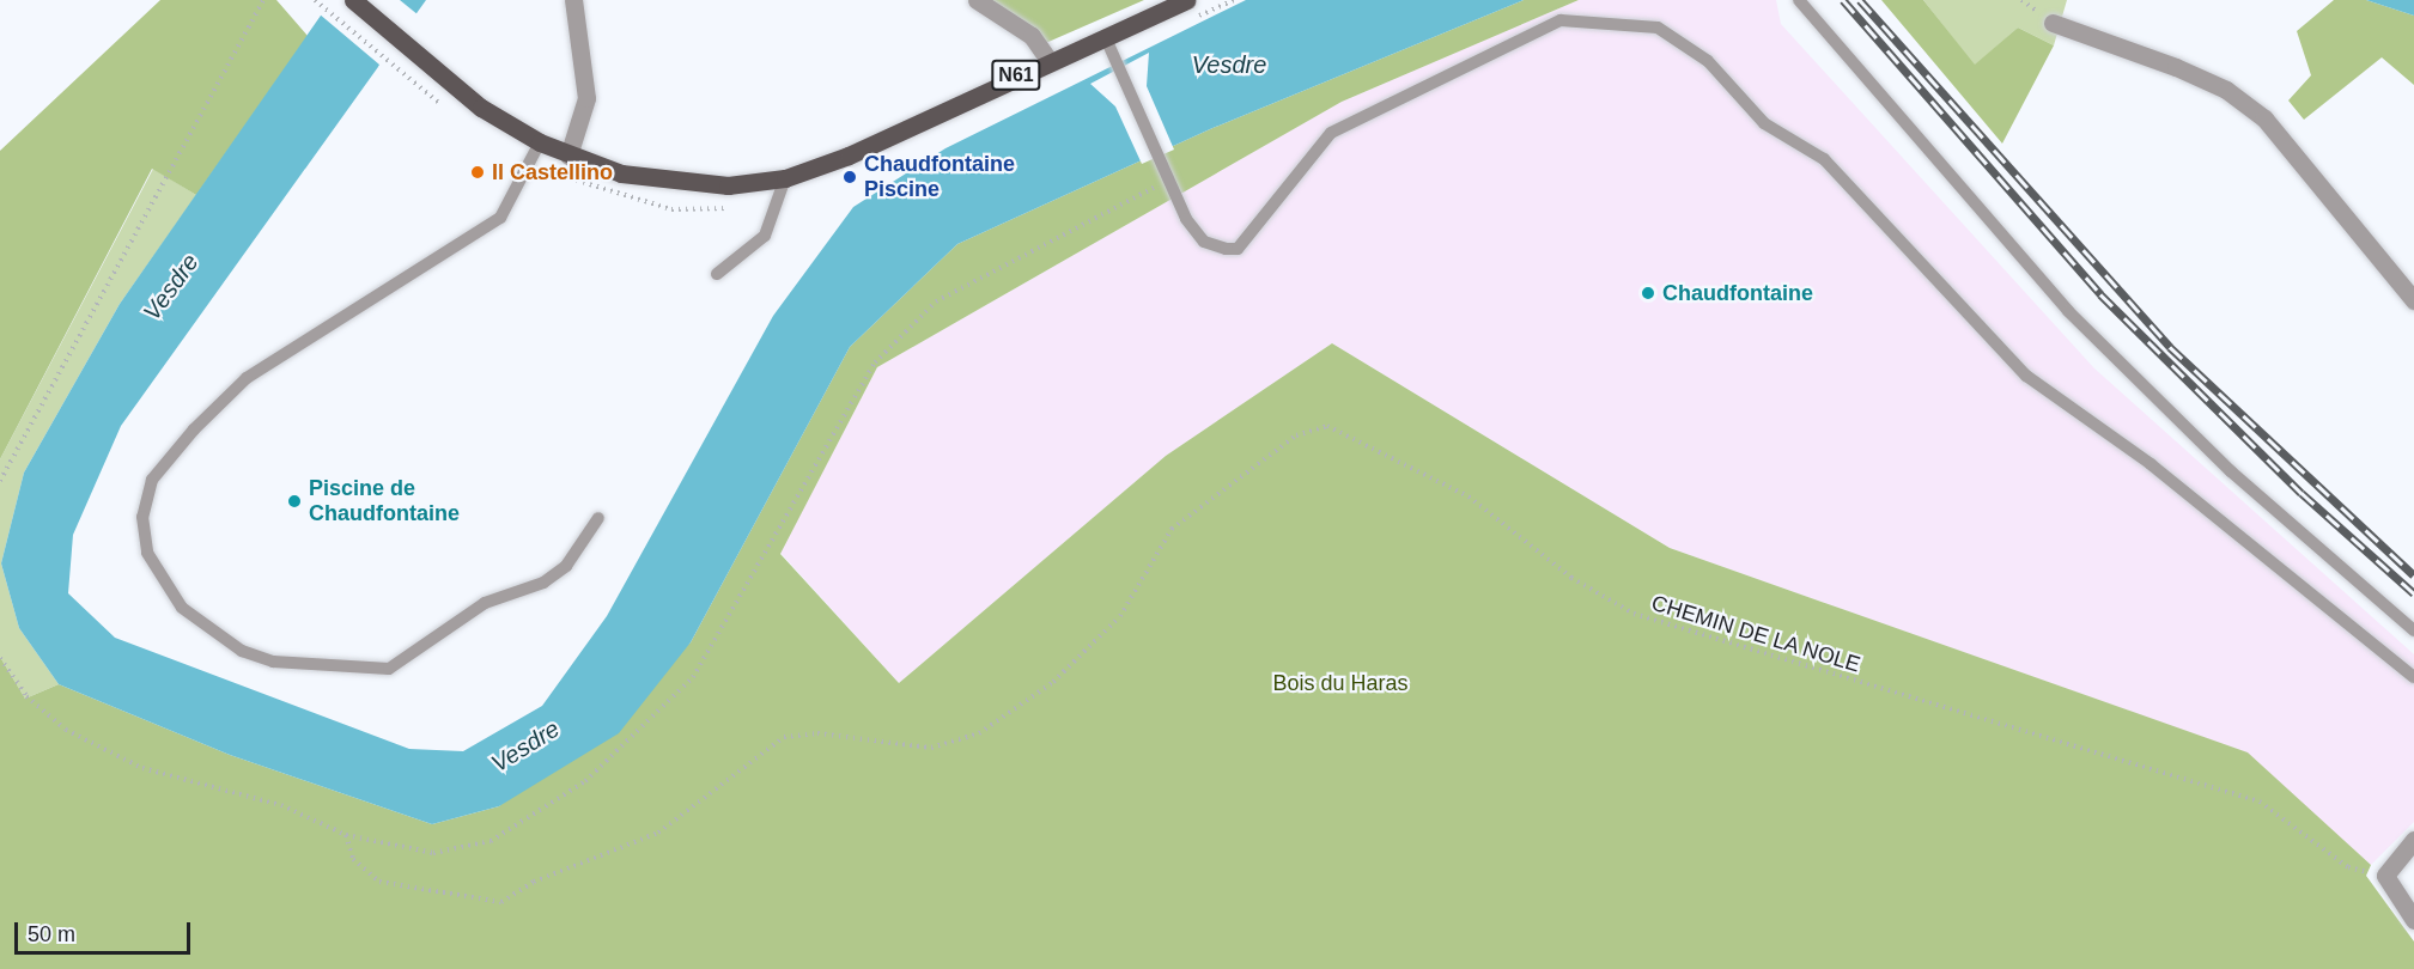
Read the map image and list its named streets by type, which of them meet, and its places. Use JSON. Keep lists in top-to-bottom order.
{
  "streets": {
    "main road": ["N61"],
    "path": ["CHEMIN DE LA NOLE"]
  },
  "water": ["Vesdre"],
  "parks": ["Bois du Haras"],
  "places": [
    "Il Castellino",
    "Chaudfontaine Piscine",
    "Chaudfontaine",
    "Piscine de Chaudfontaine"
  ],
  "scale_bar": "50 m"
}
